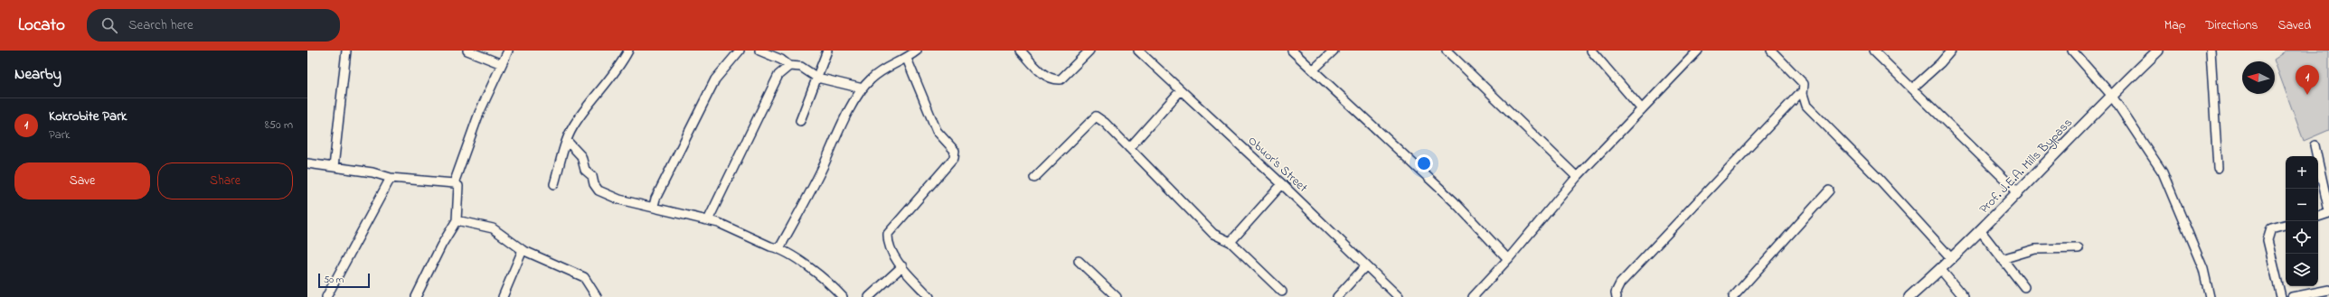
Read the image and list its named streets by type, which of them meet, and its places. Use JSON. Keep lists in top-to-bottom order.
{
  "streets": {
    "street": ["Obuor’s Street", "Prof. J.E.A. Mills Bypass"]
  },
  "scale_bar": "50 m",
  "north": "left",
  "page": {
    "header": "Locato",
    "search": "Search here",
    "nav": ["Map", "Directions", "Saved"],
    "heading": "Nearby",
    "pins": "1",
    "list": [
      {
        "mark": "1",
        "name": "Kokrobite Park",
        "note": "Park",
        "value": "850 m"
      }
    ],
    "buttons": ["Save", "Share"],
    "map_buttons": ["+", "−"],
    "scale": "50 m"
  }
}
